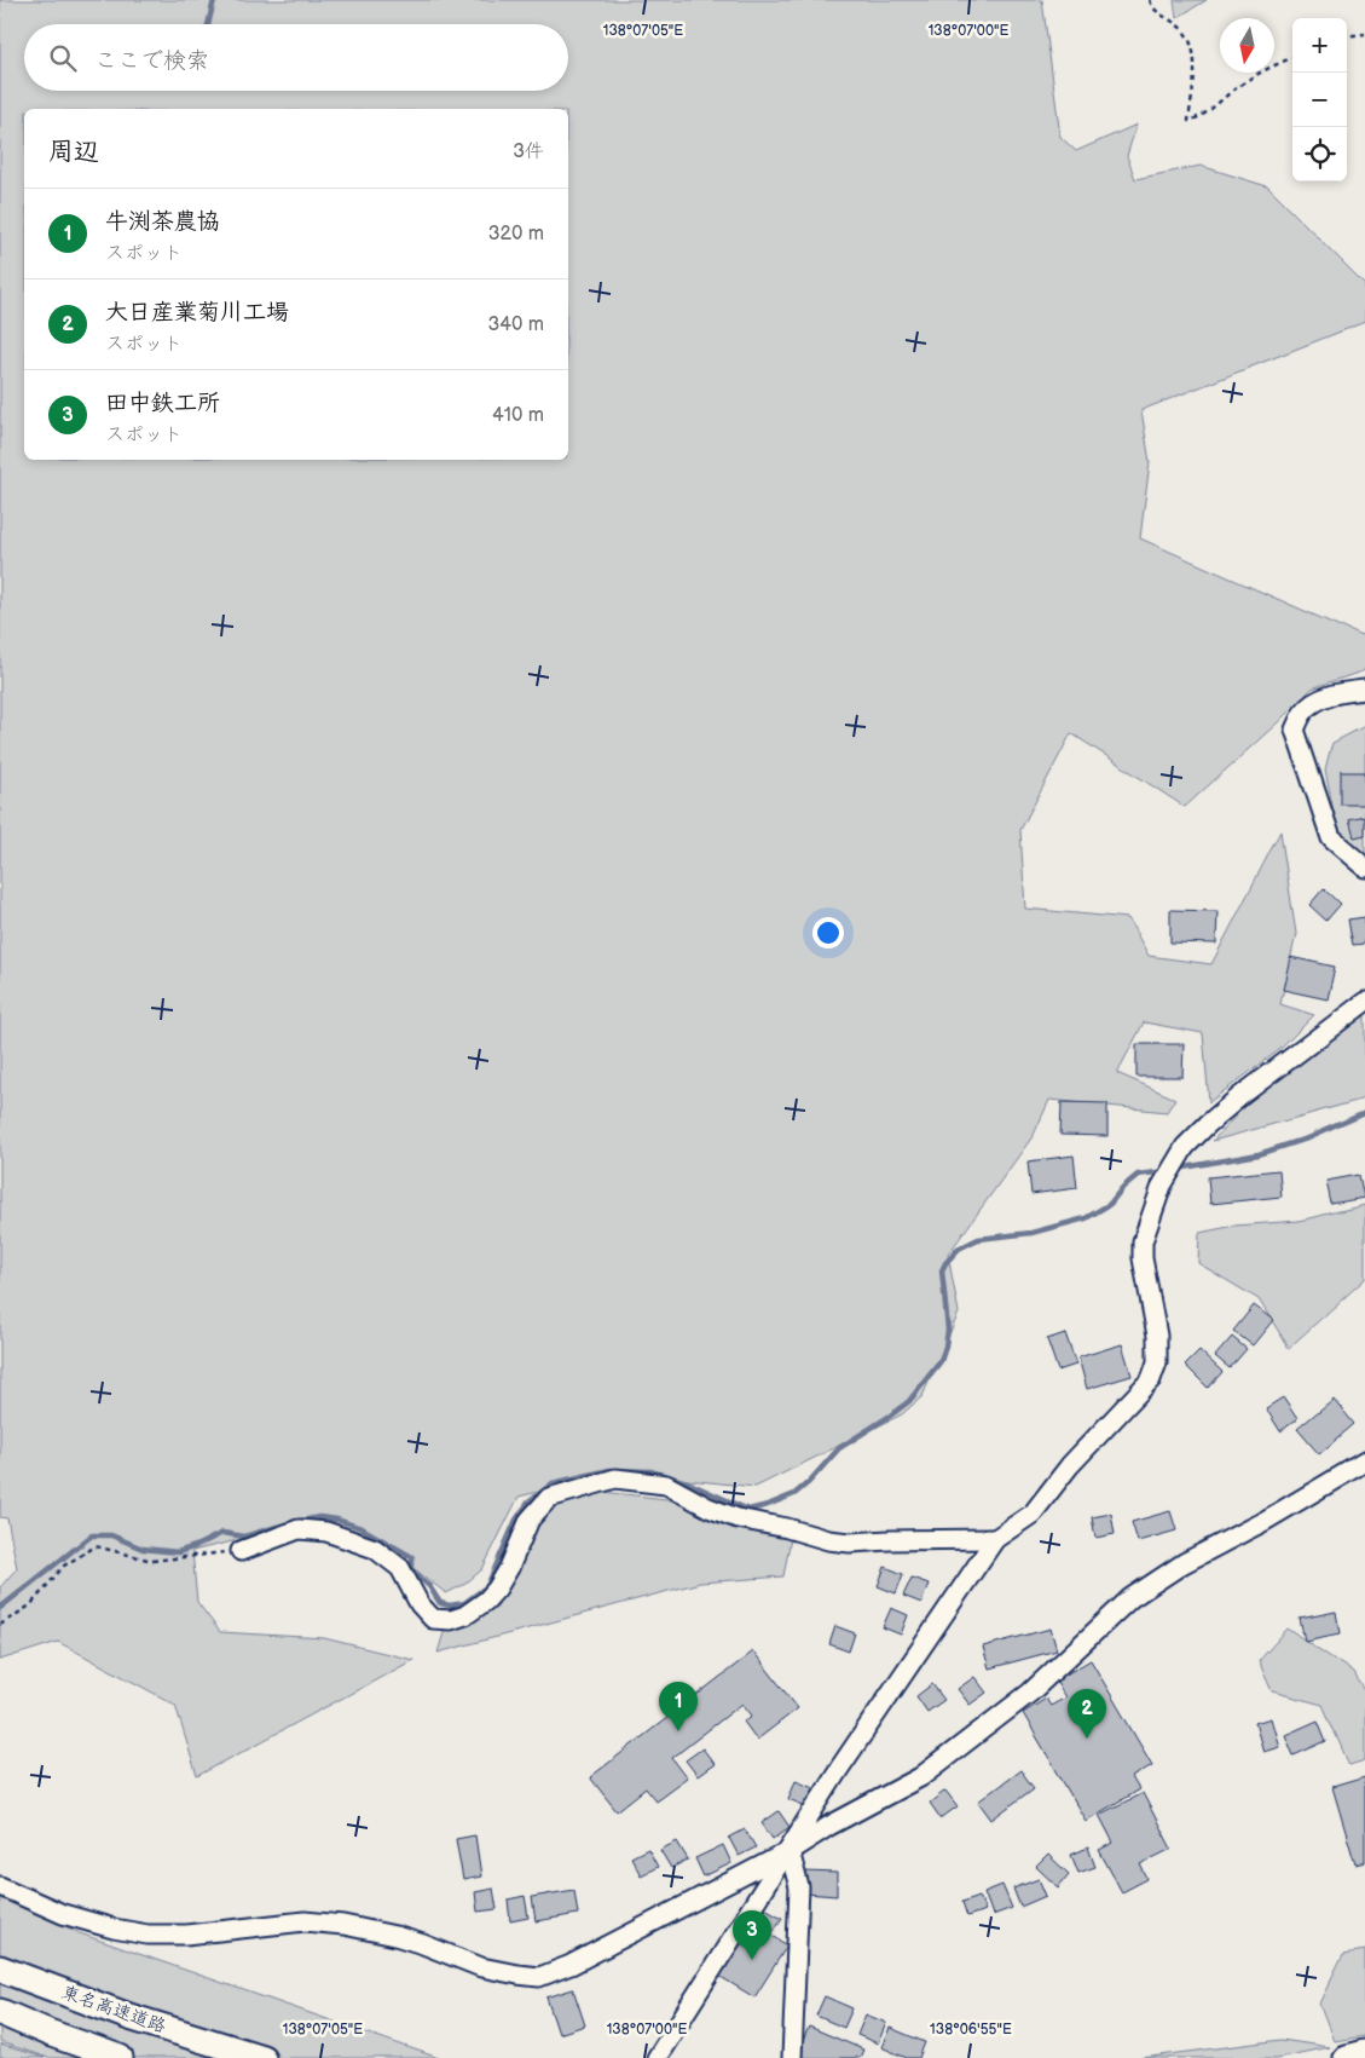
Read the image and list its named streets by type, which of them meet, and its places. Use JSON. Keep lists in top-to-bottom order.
{
  "streets": {
    "highway": ["東名高速道路"]
  },
  "north": "bottom",
  "page": {
    "map_buttons": ["+", "−"],
    "search": "ここで検索",
    "heading": ["周辺", "3件"],
    "list": [
      {
        "mark": "1",
        "name": "牛渕茶農協",
        "note": "スポット",
        "value": "320 m"
      },
      {
        "mark": "2",
        "name": "大日産業菊川工場",
        "note": "スポット",
        "value": "340 m"
      },
      {
        "mark": "3",
        "name": "田中鉄工所",
        "note": "スポット",
        "value": "410 m"
      }
    ],
    "pins": ["1", "2", "3"]
  },
  "coordinates": ["138°07'05\"E", "138°07'00\"E", "138°06'55\"E"]
}
